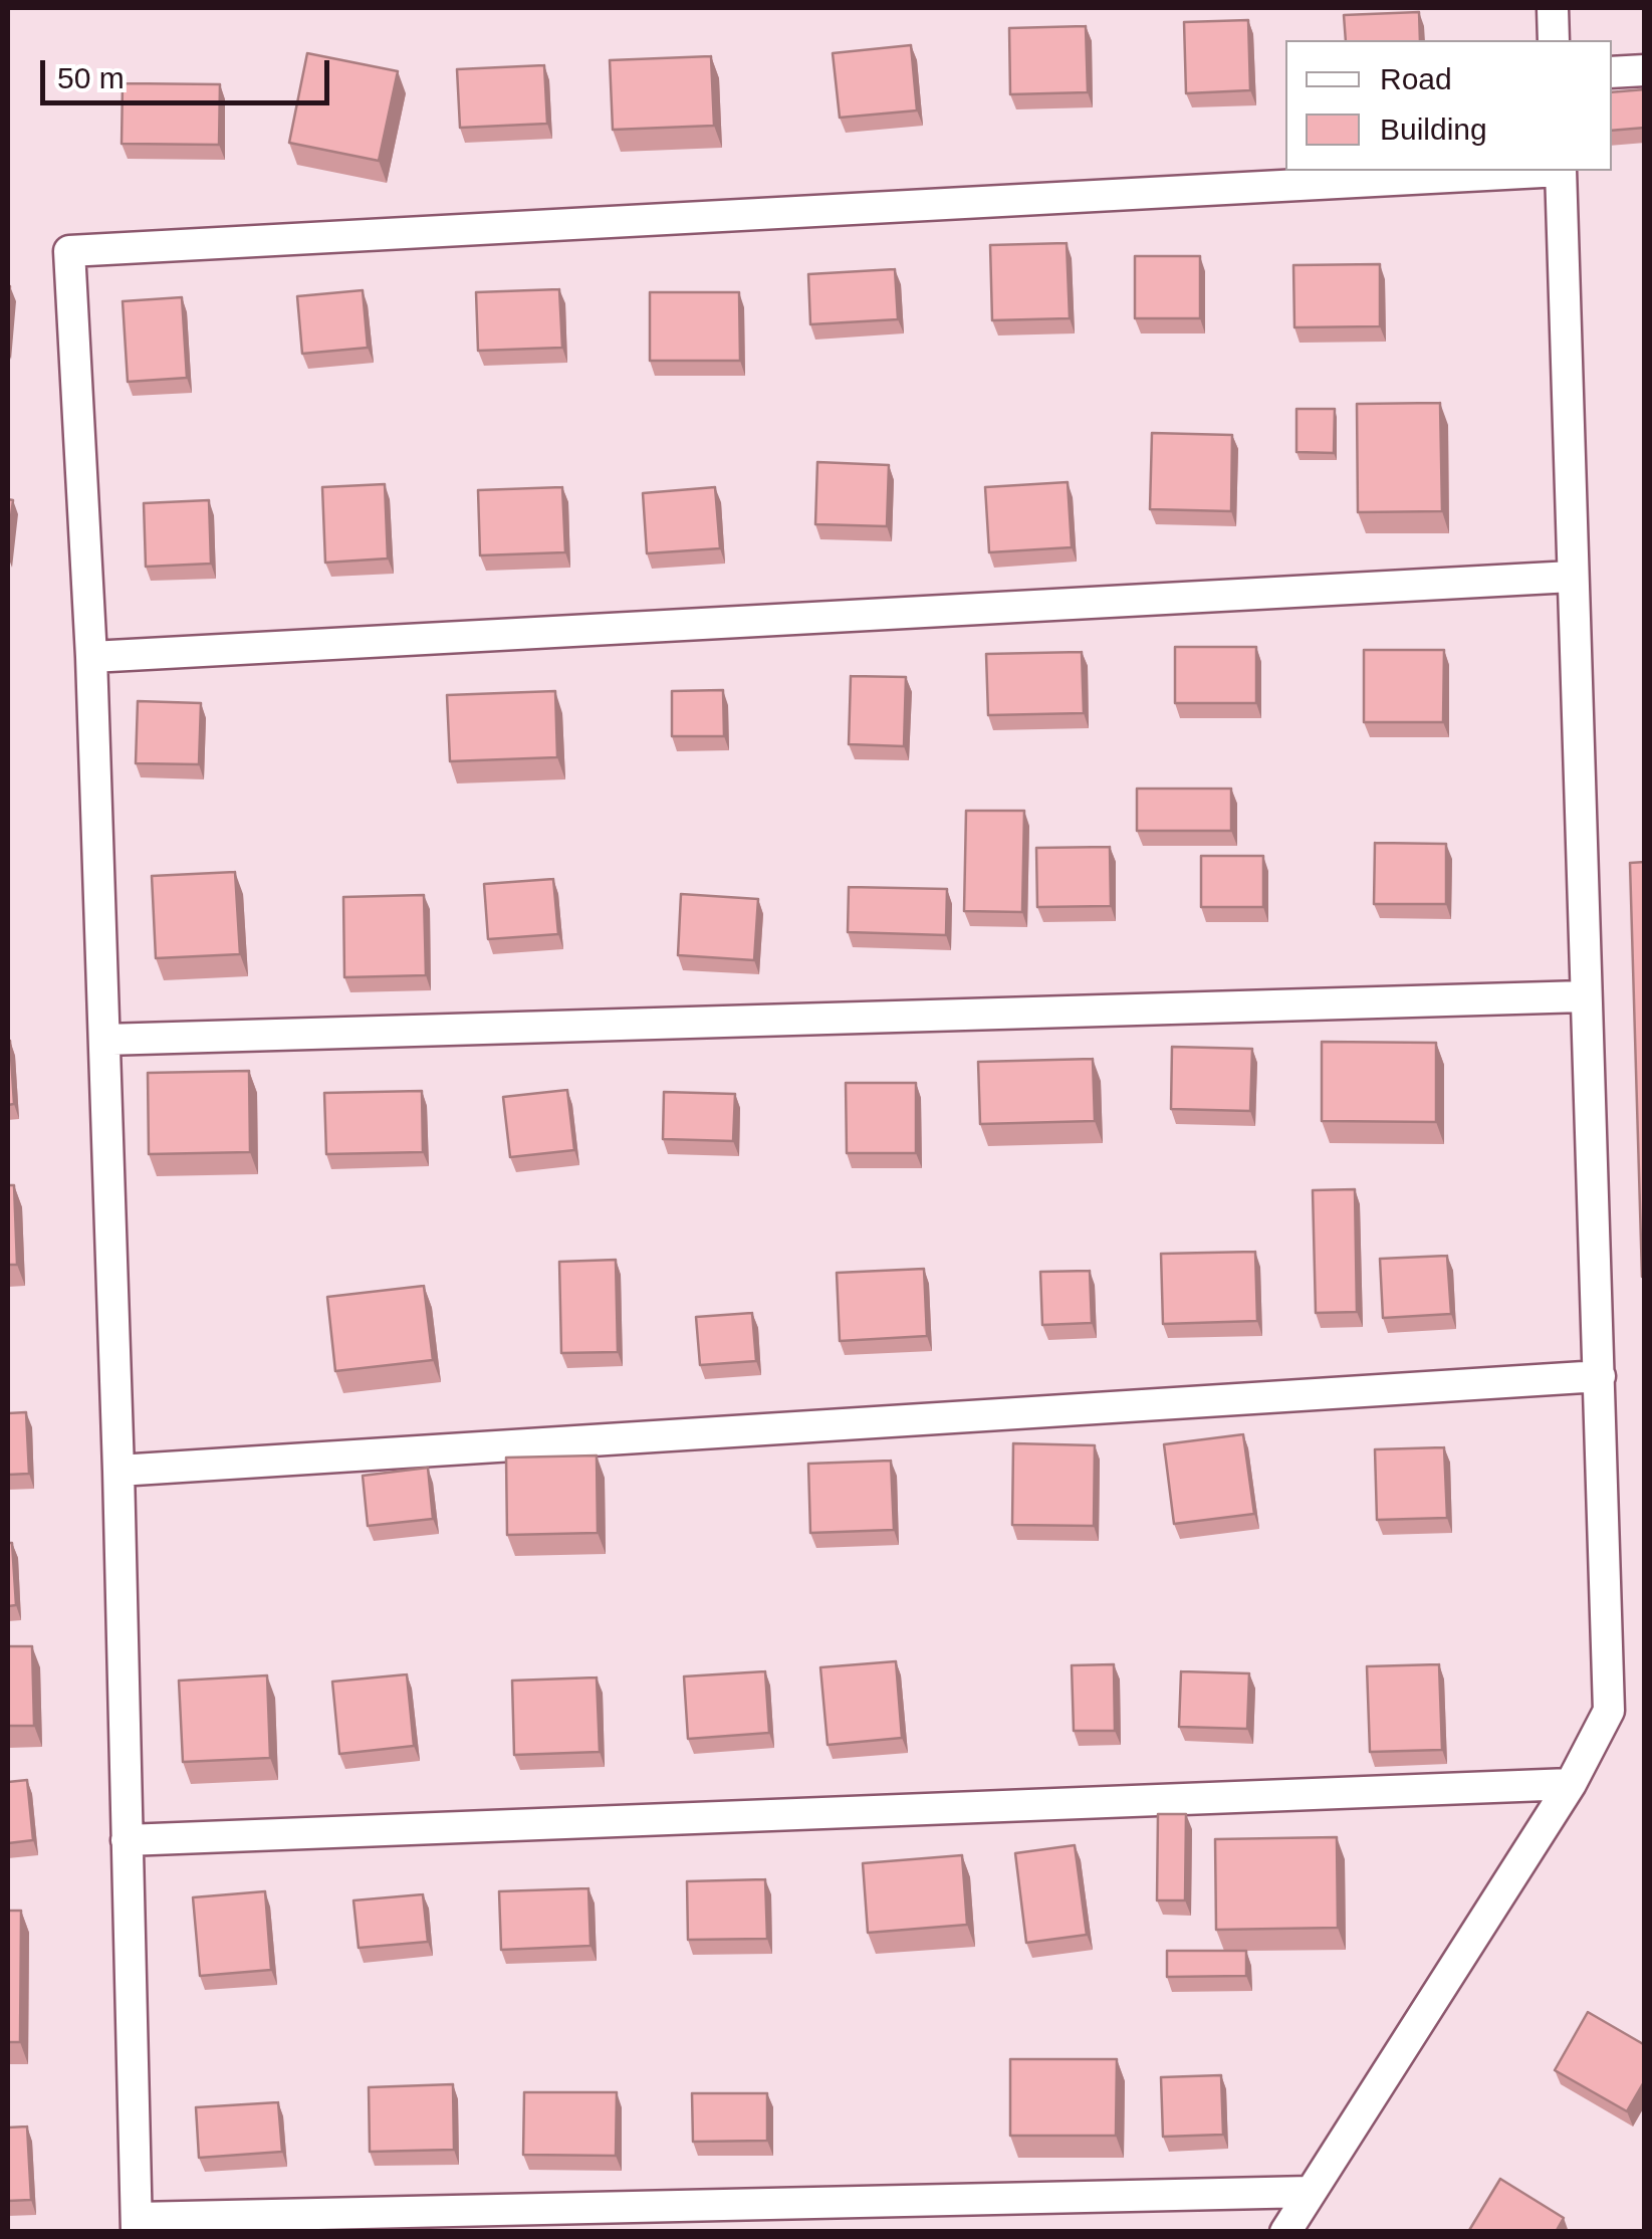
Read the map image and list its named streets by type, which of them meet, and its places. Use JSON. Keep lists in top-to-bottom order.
{
  "legend": ["Road", "Building"],
  "scale_bar": "50 m"
}
